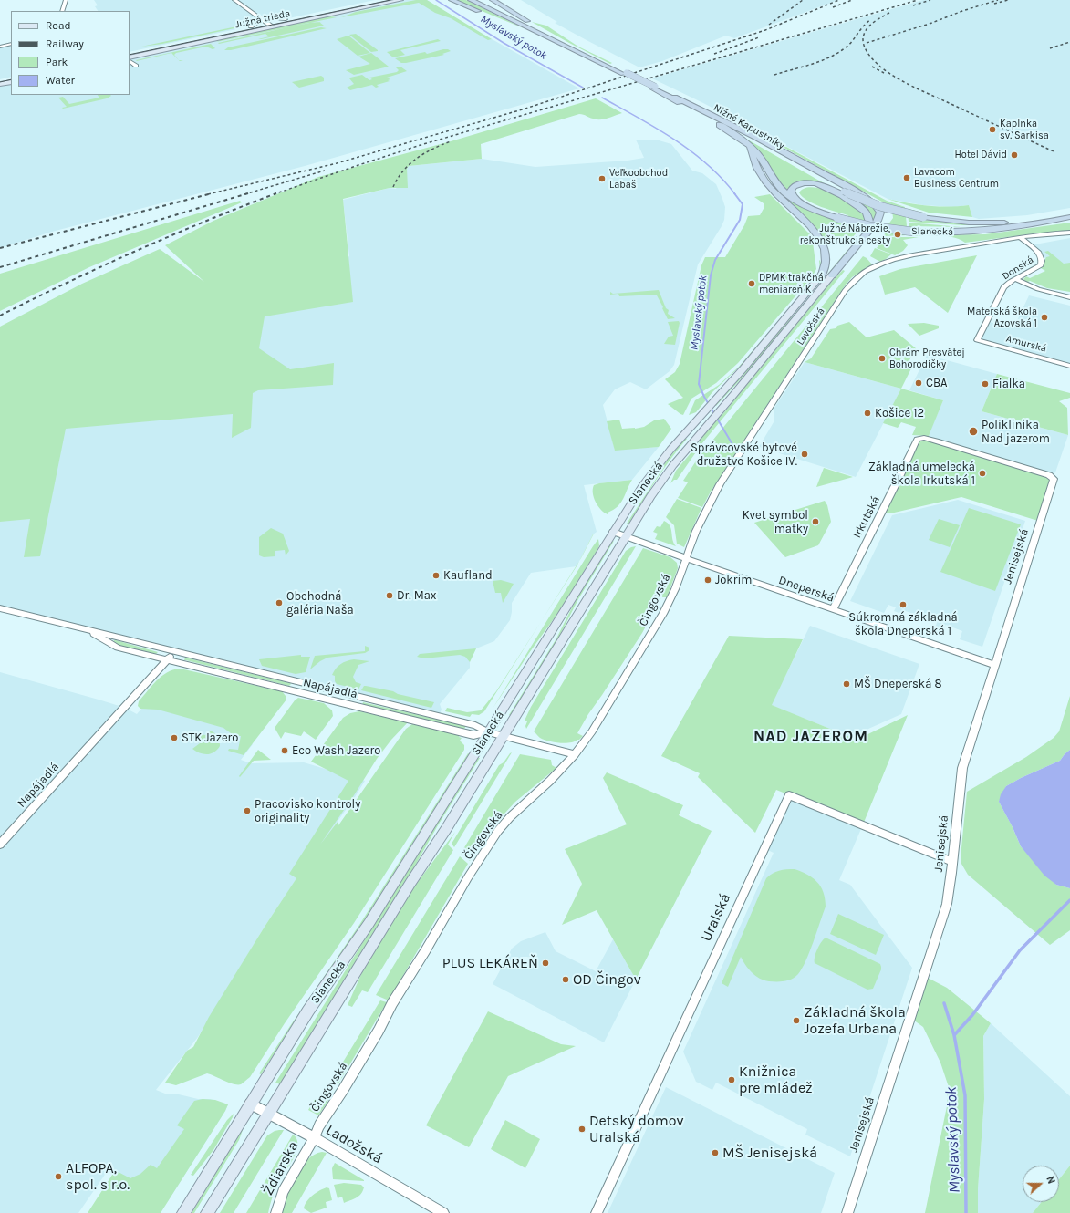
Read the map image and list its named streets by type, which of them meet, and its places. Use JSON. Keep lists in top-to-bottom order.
{
  "streets": {
    "highway": ["Nižné Kapustníky", "Slanecká"],
    "main road": ["Južná trieda"],
    "street": [
      "Donská",
      "Levočská",
      "Amurská",
      "Irkutská",
      "Jenisejská",
      "Dneperská",
      "Čingovská",
      "Napájadlá",
      "Uralská",
      "Ladožská",
      "Ždiarska"
    ]
  },
  "crossings": [
    ["Nižné Kapustníky", "Slanecká"],
    ["Slanecká", "Dneperská"],
    ["Slanecká", "Napájadlá"],
    ["Slanecká", "Ladožská"],
    ["Donská", "Levočská"],
    ["Donská", "Amurská"],
    ["Levočská", "Dneperská"],
    ["Levočská", "Čingovská"],
    ["Irkutská", "Jenisejská"],
    ["Irkutská", "Dneperská"],
    ["Jenisejská", "Dneperská"],
    ["Jenisejská", "Uralská"],
    ["Dneperská", "Čingovská"],
    ["Čingovská", "Napájadlá"],
    ["Čingovská", "Ladožská"],
    ["Čingovská", "Ždiarska"],
    ["Ladožská", "Ždiarska"]
  ],
  "districts": ["NAD JAZEROM"],
  "water": ["Myslavský potok"],
  "places": [
    "Kaplnka sv. Sarkisa",
    "Hotel Dávid",
    "Lavacom Business Centrum",
    "Veľkoobchod Labaš",
    "Južné Nábrežie, rekonštrukcia cesty",
    "DPMK trakčná meniareň K",
    "Materská škola Azovská 1",
    "Chrám Presvätej Bohorodičky",
    "CBA",
    "Fialka",
    "Košice 12",
    "Poliklinika Nad jazerom",
    "Správcovské bytové družstvo Košice IV.",
    "Základná umelecká škola Irkutská 1",
    "Kvet symbol matky",
    "Kaufland",
    "Jokrim",
    "Dr. Max",
    "Obchodná galéria Naša",
    "Súkromná základná škola Dneperská 1",
    "MŠ Dneperská 8",
    "STK Jazero",
    "Eco Wash Jazero",
    "Pracovisko kontroly originality",
    "PLUS LEKÁREŇ",
    "OD Čingov",
    "Základná škola Jozefa Urbana",
    "Knižnica pre mládež",
    "Detský domov Uralská",
    "MŠ Jenisejská",
    "ALFOPA, spol. s r.o."
  ],
  "legend": [
    "Road",
    "Railway",
    "Park",
    "Water"
  ],
  "north": "right"
}
